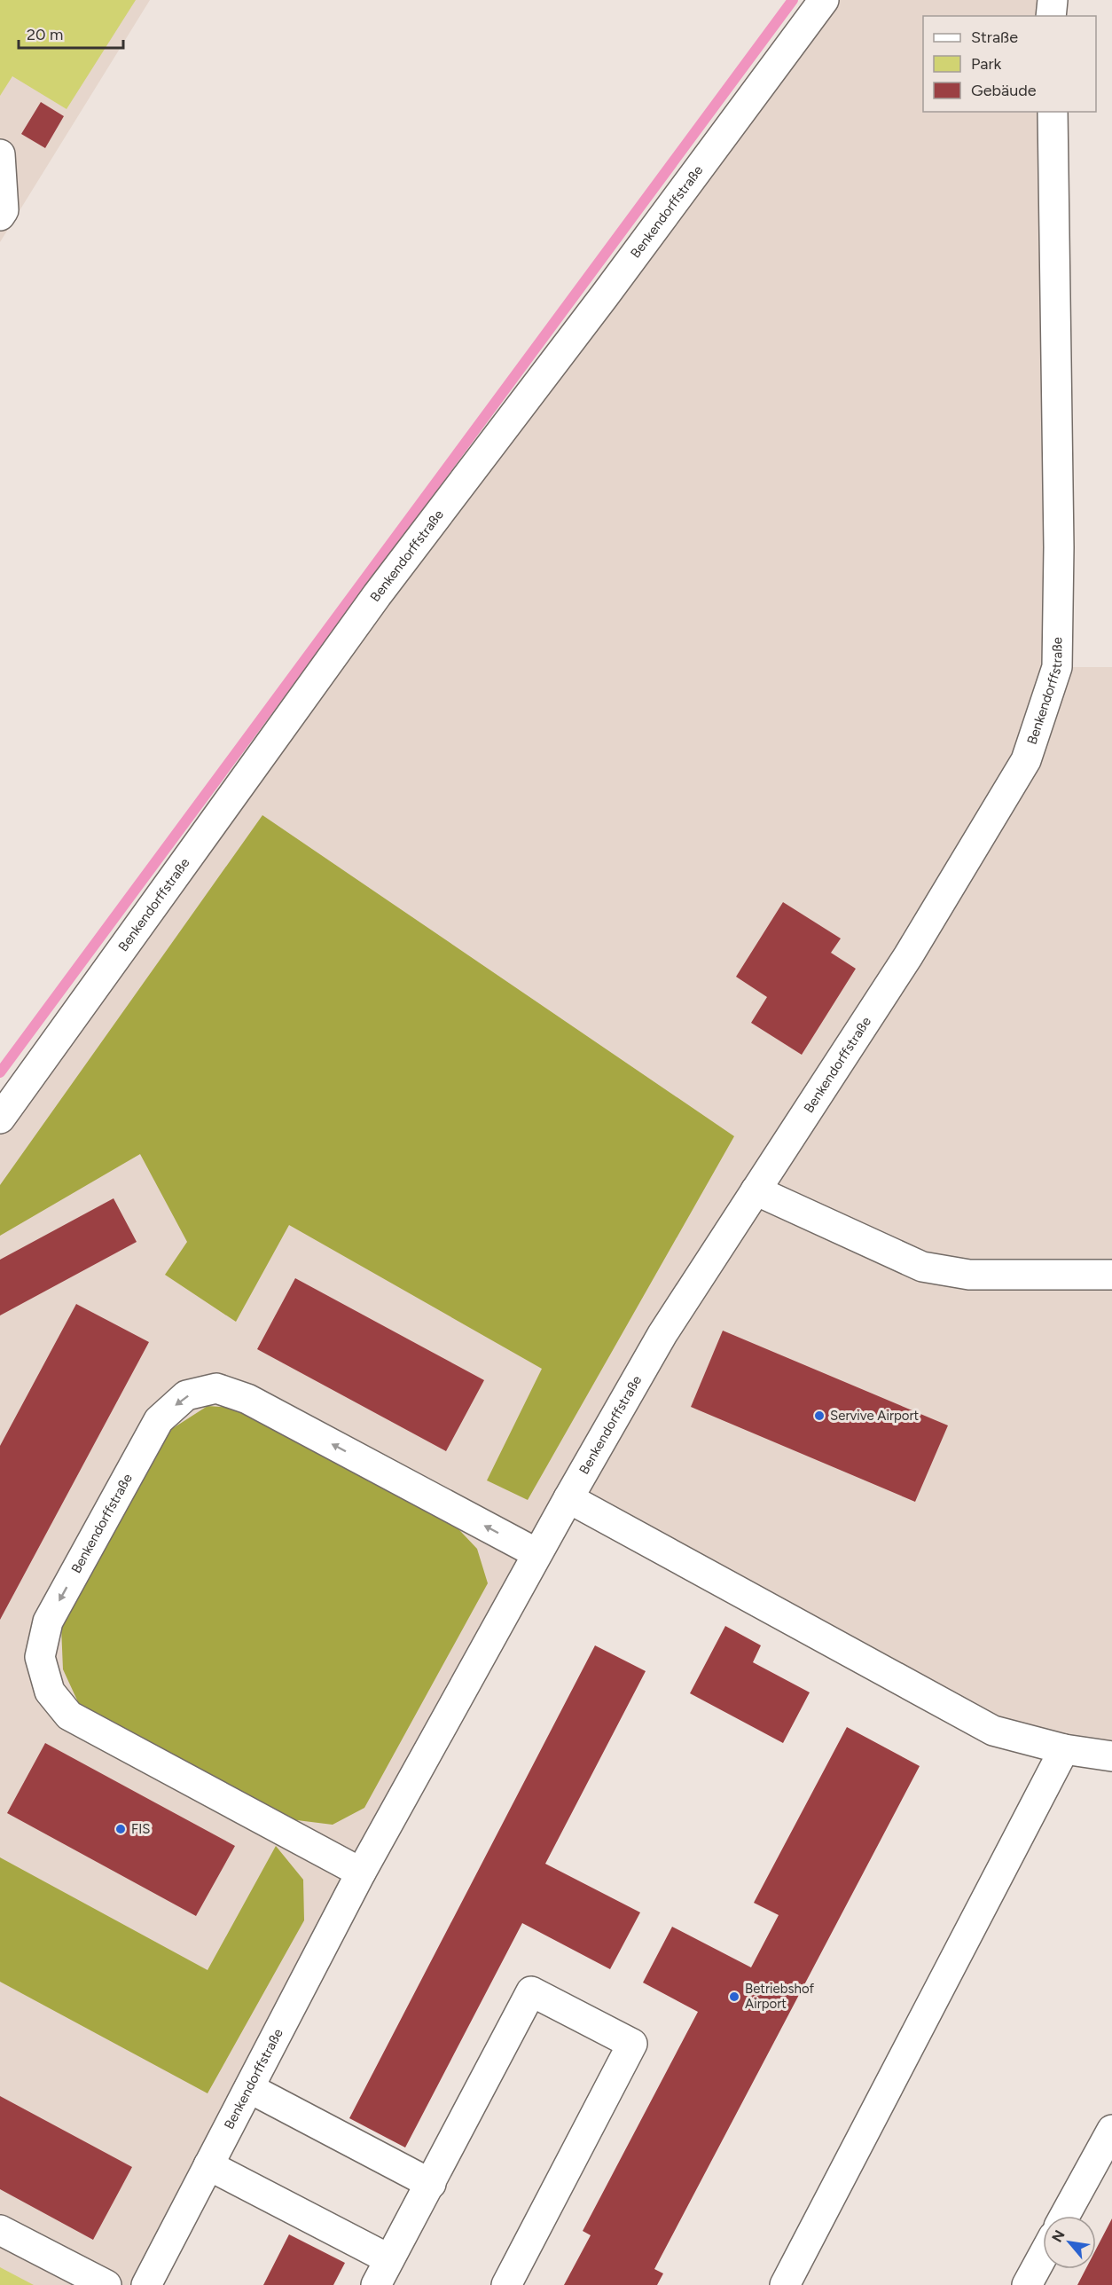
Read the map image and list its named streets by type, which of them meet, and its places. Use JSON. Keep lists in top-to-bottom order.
{
  "streets": {
    "street": ["Benkendorffstraße"]
  },
  "places": ["Servive Airport", "FIS", "Betriebshof Airport"],
  "legend": ["Straße", "Park", "Gebäude"],
  "scale_bar": "20 m",
  "north": "top left"
}
